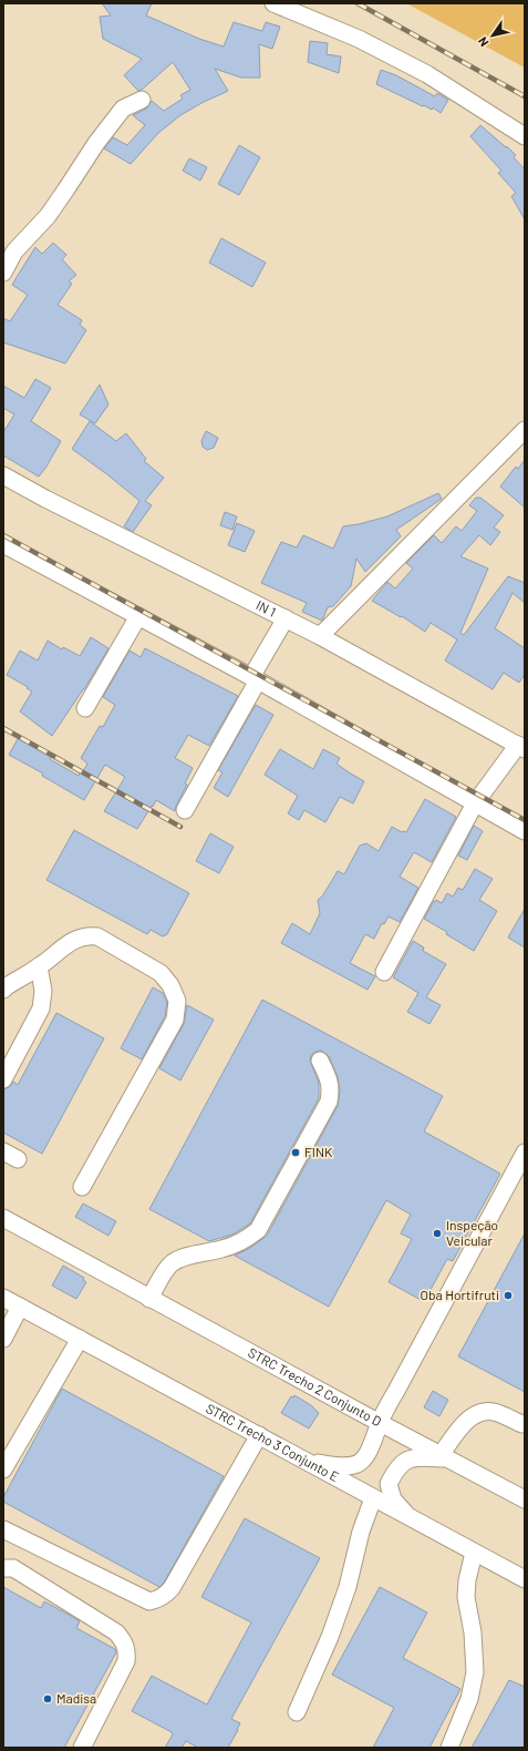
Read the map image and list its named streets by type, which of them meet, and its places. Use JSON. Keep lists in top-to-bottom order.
{
  "streets": {
    "street": ["IN 1", "STRC Trecho 2 Conjunto D", "STRC Trecho 3 Conjunto E"]
  },
  "places": [
    "FINK",
    "Inspeção Veicular",
    "Oba Hortifruti",
    "Madisa"
  ],
  "north": "bottom left"
}
